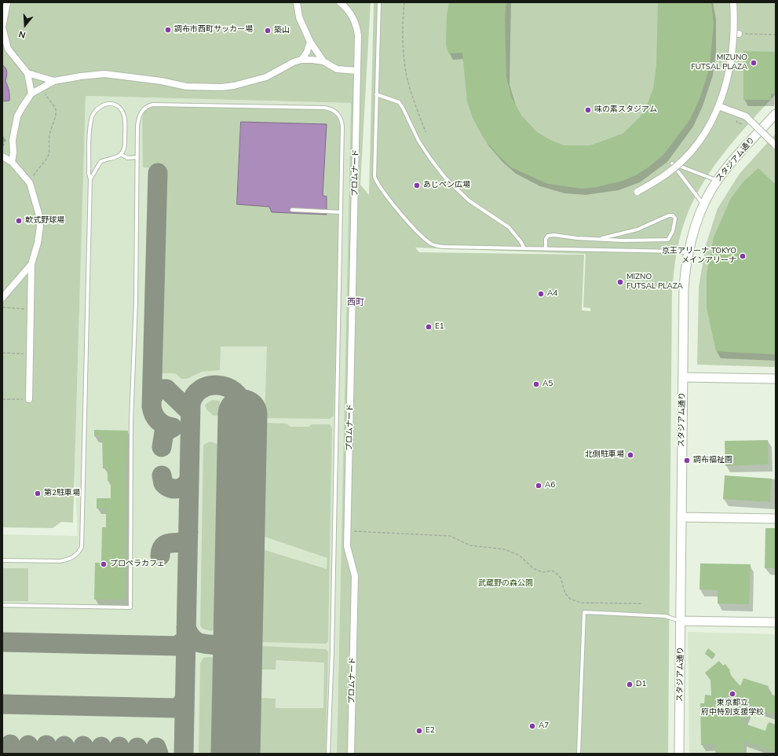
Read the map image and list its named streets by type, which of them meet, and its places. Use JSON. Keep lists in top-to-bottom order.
{
  "streets": {
    "street": ["スタジアム通り", "プロムナード"]
  },
  "districts": ["西町"],
  "parks": ["武蔵野の森公園"],
  "places": [
    "調布市西町サッカー場",
    "築山",
    "MIZUNO FUTSAL PLAZA",
    "味の素スタジアム",
    "あじペン広場",
    "軟式野球場",
    "京王アリーナ TOKYO メインアリーナ",
    "MIZNO FUTSAL PLAZA",
    "A4",
    "E1",
    "A5",
    "北側駐車場",
    "調布福祉園",
    "A6",
    "第2駐車場",
    "プロペラカフェ",
    "D1",
    "東京都立 府中特別支援学校",
    "A7",
    "E2"
  ],
  "north": "bottom"
}
